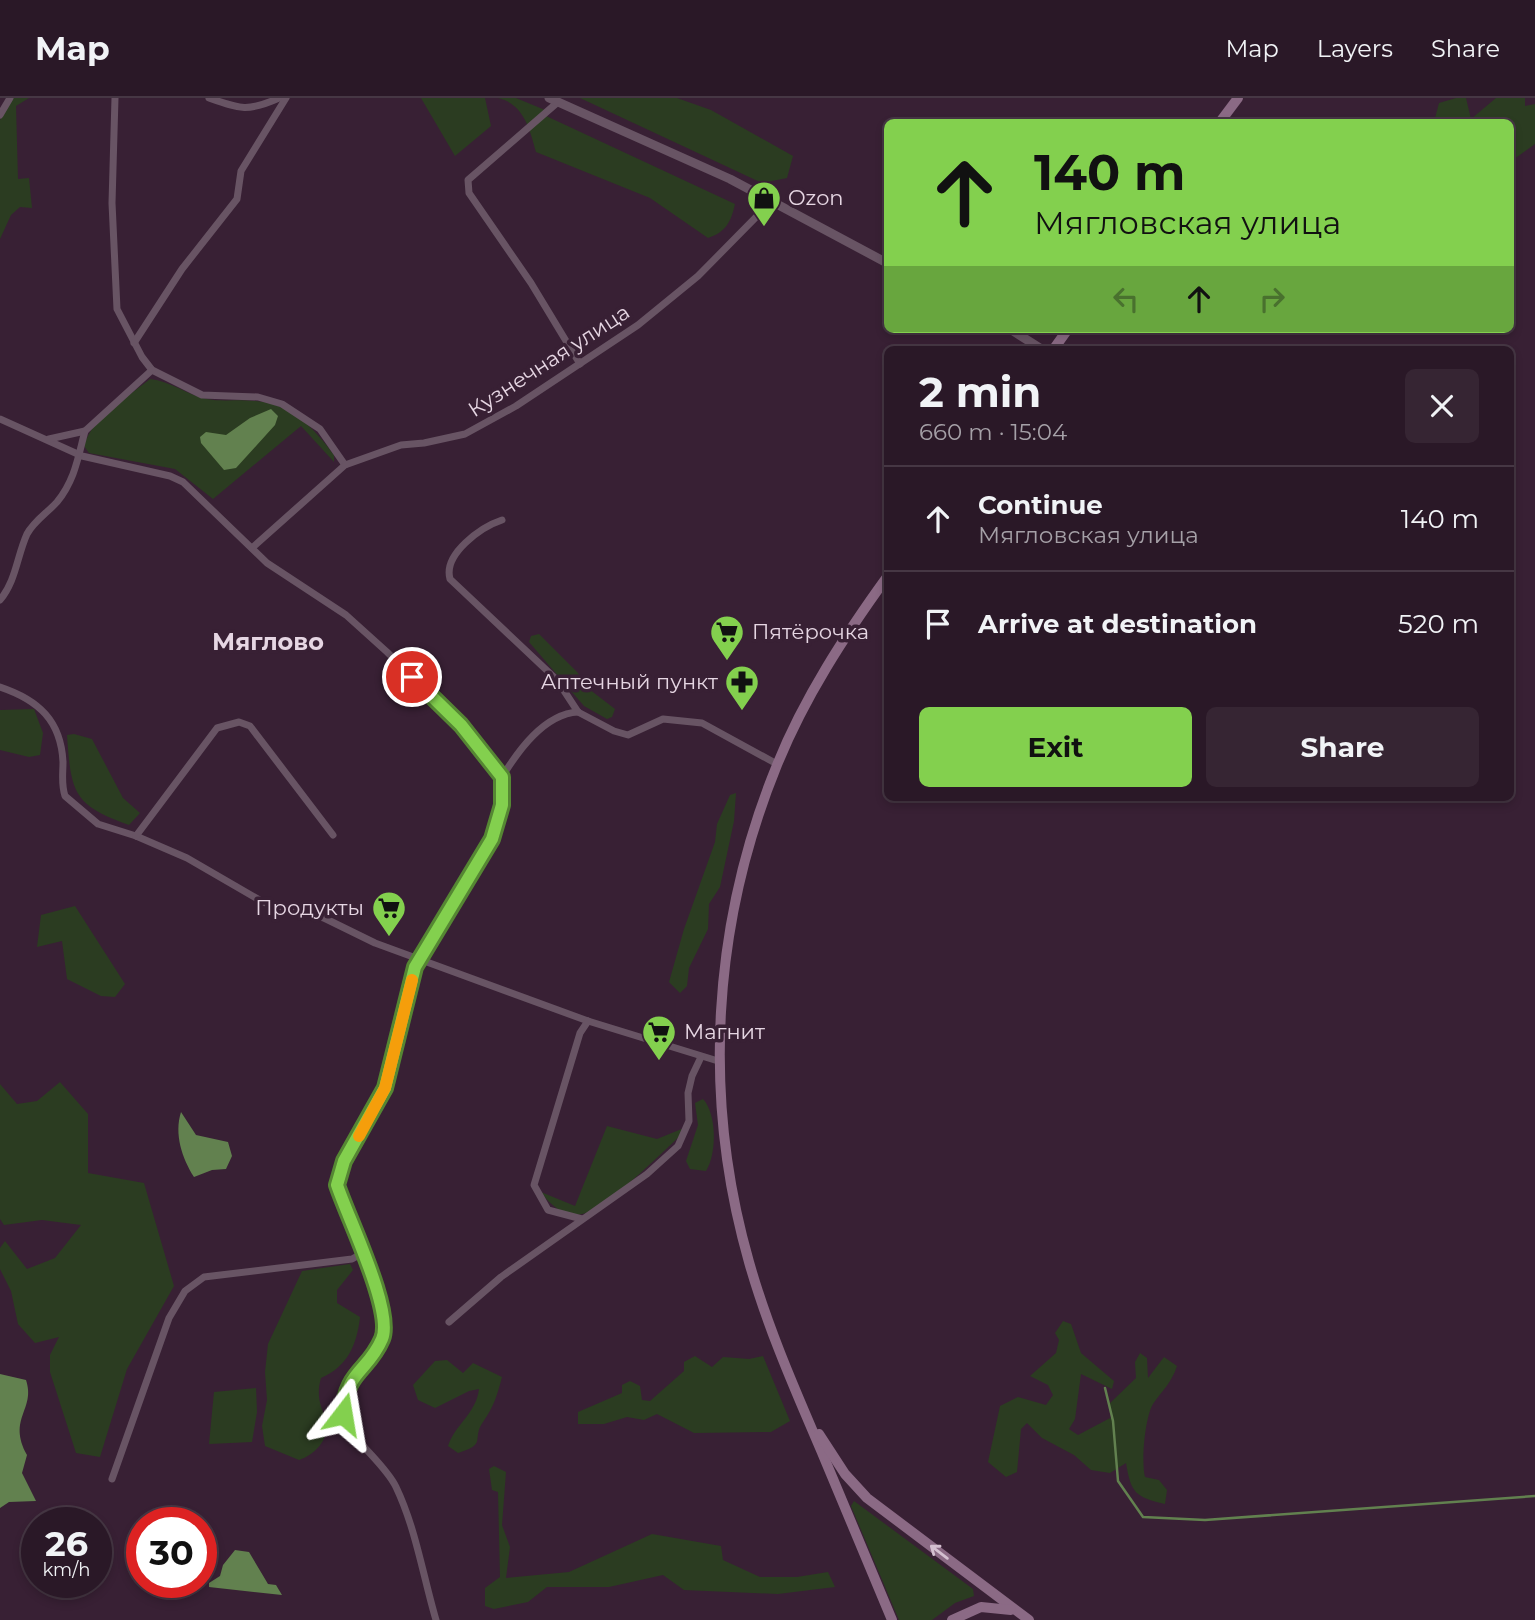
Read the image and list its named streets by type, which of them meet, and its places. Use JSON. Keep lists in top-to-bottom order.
{
  "streets": {
    "street": ["Кузнечная улица"]
  },
  "districts": ["Мяглово"],
  "places": {
    "shop": ["Ozon"],
    "supermarket": ["Пятёрочка", "Продукты", "Магнит"],
    "pharmacy": ["Аптечный пункт"]
  },
  "page": {
    "header": "Map",
    "nav": ["Map", "Layers", "Share"],
    "turn": ["140 m", "Мягловская улица"],
    "heading": ["2 min", "660 m · 15:04"],
    "list": [
      {
        "name": "Continue",
        "note": "Мягловская улица",
        "value": "140 m"
      },
      {
        "name": "Arrive at destination",
        "value": "520 m"
      }
    ],
    "buttons": ["Exit", "Share"],
    "speed": "26 km/h",
    "limit": "30"
  }
}
